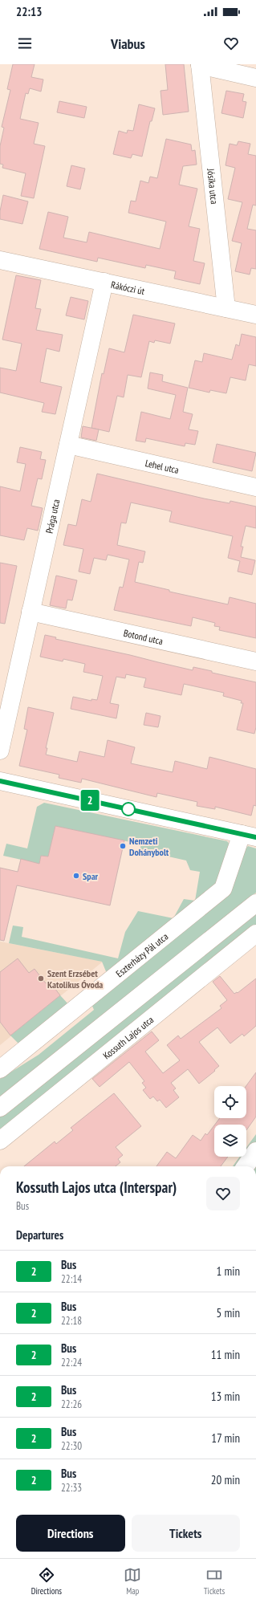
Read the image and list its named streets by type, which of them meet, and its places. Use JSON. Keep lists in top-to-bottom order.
{
  "streets": {
    "street": [
      "Jósika utca",
      "Rákóczi út",
      "Lehel utca",
      "Prága utca",
      "Botond utca",
      "Eszterházy Pál utca",
      "Kossuth Lajos utca"
    ]
  },
  "crossings": [
    ["Jósika utca", "Rákóczi út"],
    ["Rákóczi út", "Prága utca"],
    ["Lehel utca", "Prága utca"],
    ["Prága utca", "Botond utca"]
  ],
  "places": ["Nemzeti Dohánybolt", "Spar", "Szent Erzsébet Katolikus Óvoda"],
  "lines": ["bus line 2"],
  "page": {
    "status": "22:13",
    "header": "Viabus",
    "on_map": "2",
    "heading": [
      ["Kossuth Lajos utca (Interspar)", "Bus"],
      "Departures"
    ],
    "list": [
      {
        "mark": "2",
        "name": "Bus",
        "note": "22:14",
        "value": "1 min"
      },
      {
        "mark": "2",
        "name": "Bus",
        "note": "22:18",
        "value": "5 min"
      },
      {
        "mark": "2",
        "name": "Bus",
        "note": "22:24",
        "value": "11 min"
      },
      {
        "mark": "2",
        "name": "Bus",
        "note": "22:26",
        "value": "13 min"
      },
      {
        "mark": "2",
        "name": "Bus",
        "note": "22:30",
        "value": "17 min"
      },
      {
        "mark": "2",
        "name": "Bus",
        "note": "22:33",
        "value": "20 min"
      }
    ],
    "buttons": ["Directions", "Tickets"],
    "tabs": ["Directions", "Map", "Tickets"]
  }
}
